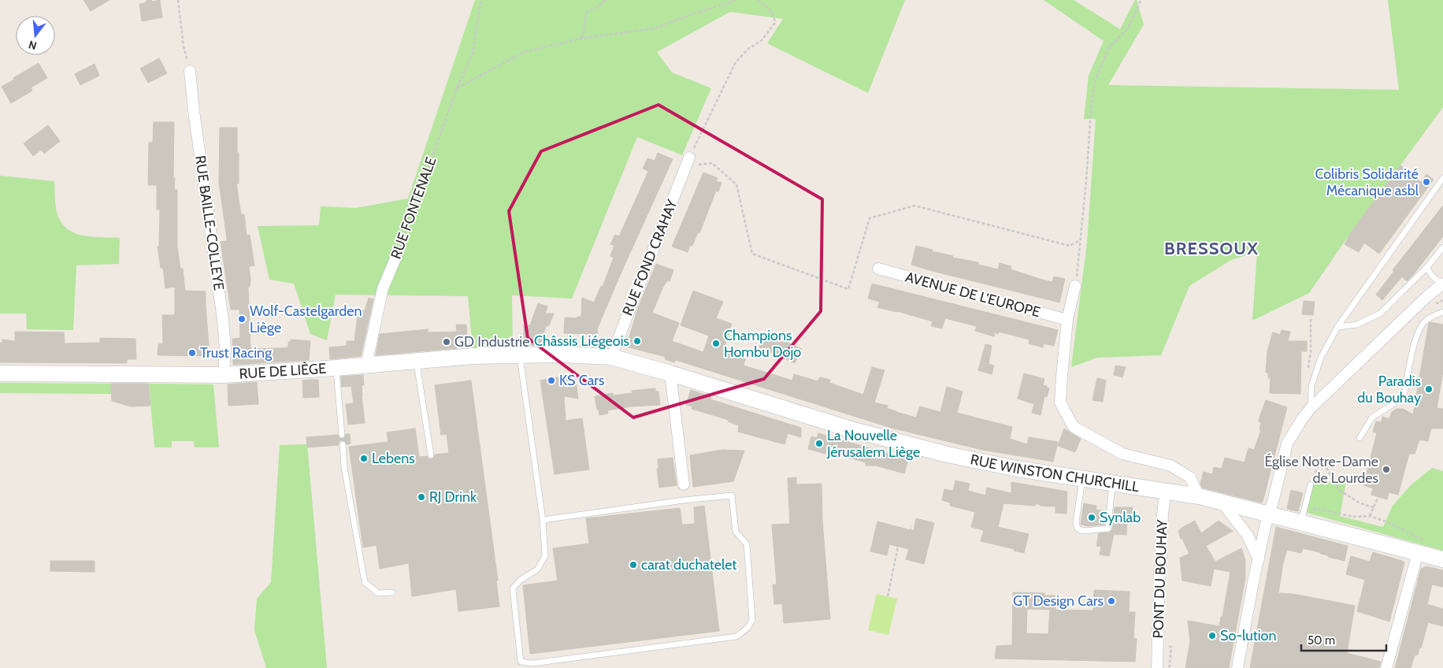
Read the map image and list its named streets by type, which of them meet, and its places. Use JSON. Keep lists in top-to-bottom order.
{
  "streets": {
    "main road": ["RUE DE LIÈGE", "RUE WINSTON CHURCHILL"],
    "street": [
      "RUE FONTENALE",
      "RUE BAILLE-COLLEYE",
      "RUE FOND CRAHAY",
      "AVENUE DE L'EUROPE",
      "PONT DU BOUHAY"
    ]
  },
  "crossings": [
    ["RUE FONTENALE", "RUE DE LIÈGE"],
    ["RUE BAILLE-COLLEYE", "RUE DE LIÈGE"],
    ["RUE FOND CRAHAY", "RUE WINSTON CHURCHILL"],
    ["RUE DE LIÈGE", "RUE WINSTON CHURCHILL"],
    ["RUE WINSTON CHURCHILL", "PONT DU BOUHAY"]
  ],
  "districts": ["BRESSOUX"],
  "places": [
    "Colibris Solidarité Mécanique asbl",
    "Wolf-Castelgarden Liège",
    "Châssis Liégeois",
    "GD Industrie",
    "Champions Hombu Dojo",
    "Trust Racing",
    "KS Cars",
    "Paradis du Bouhay",
    "La Nouvelle Jérusalem Liège",
    "Lebens",
    "Église Notre-Dame de Lourdes",
    "RJ Drink",
    "Synlab",
    "carat duchatelet",
    "GT Design Cars",
    "So-lution"
  ],
  "scale_bar": "50 m",
  "north": "bottom"
}
